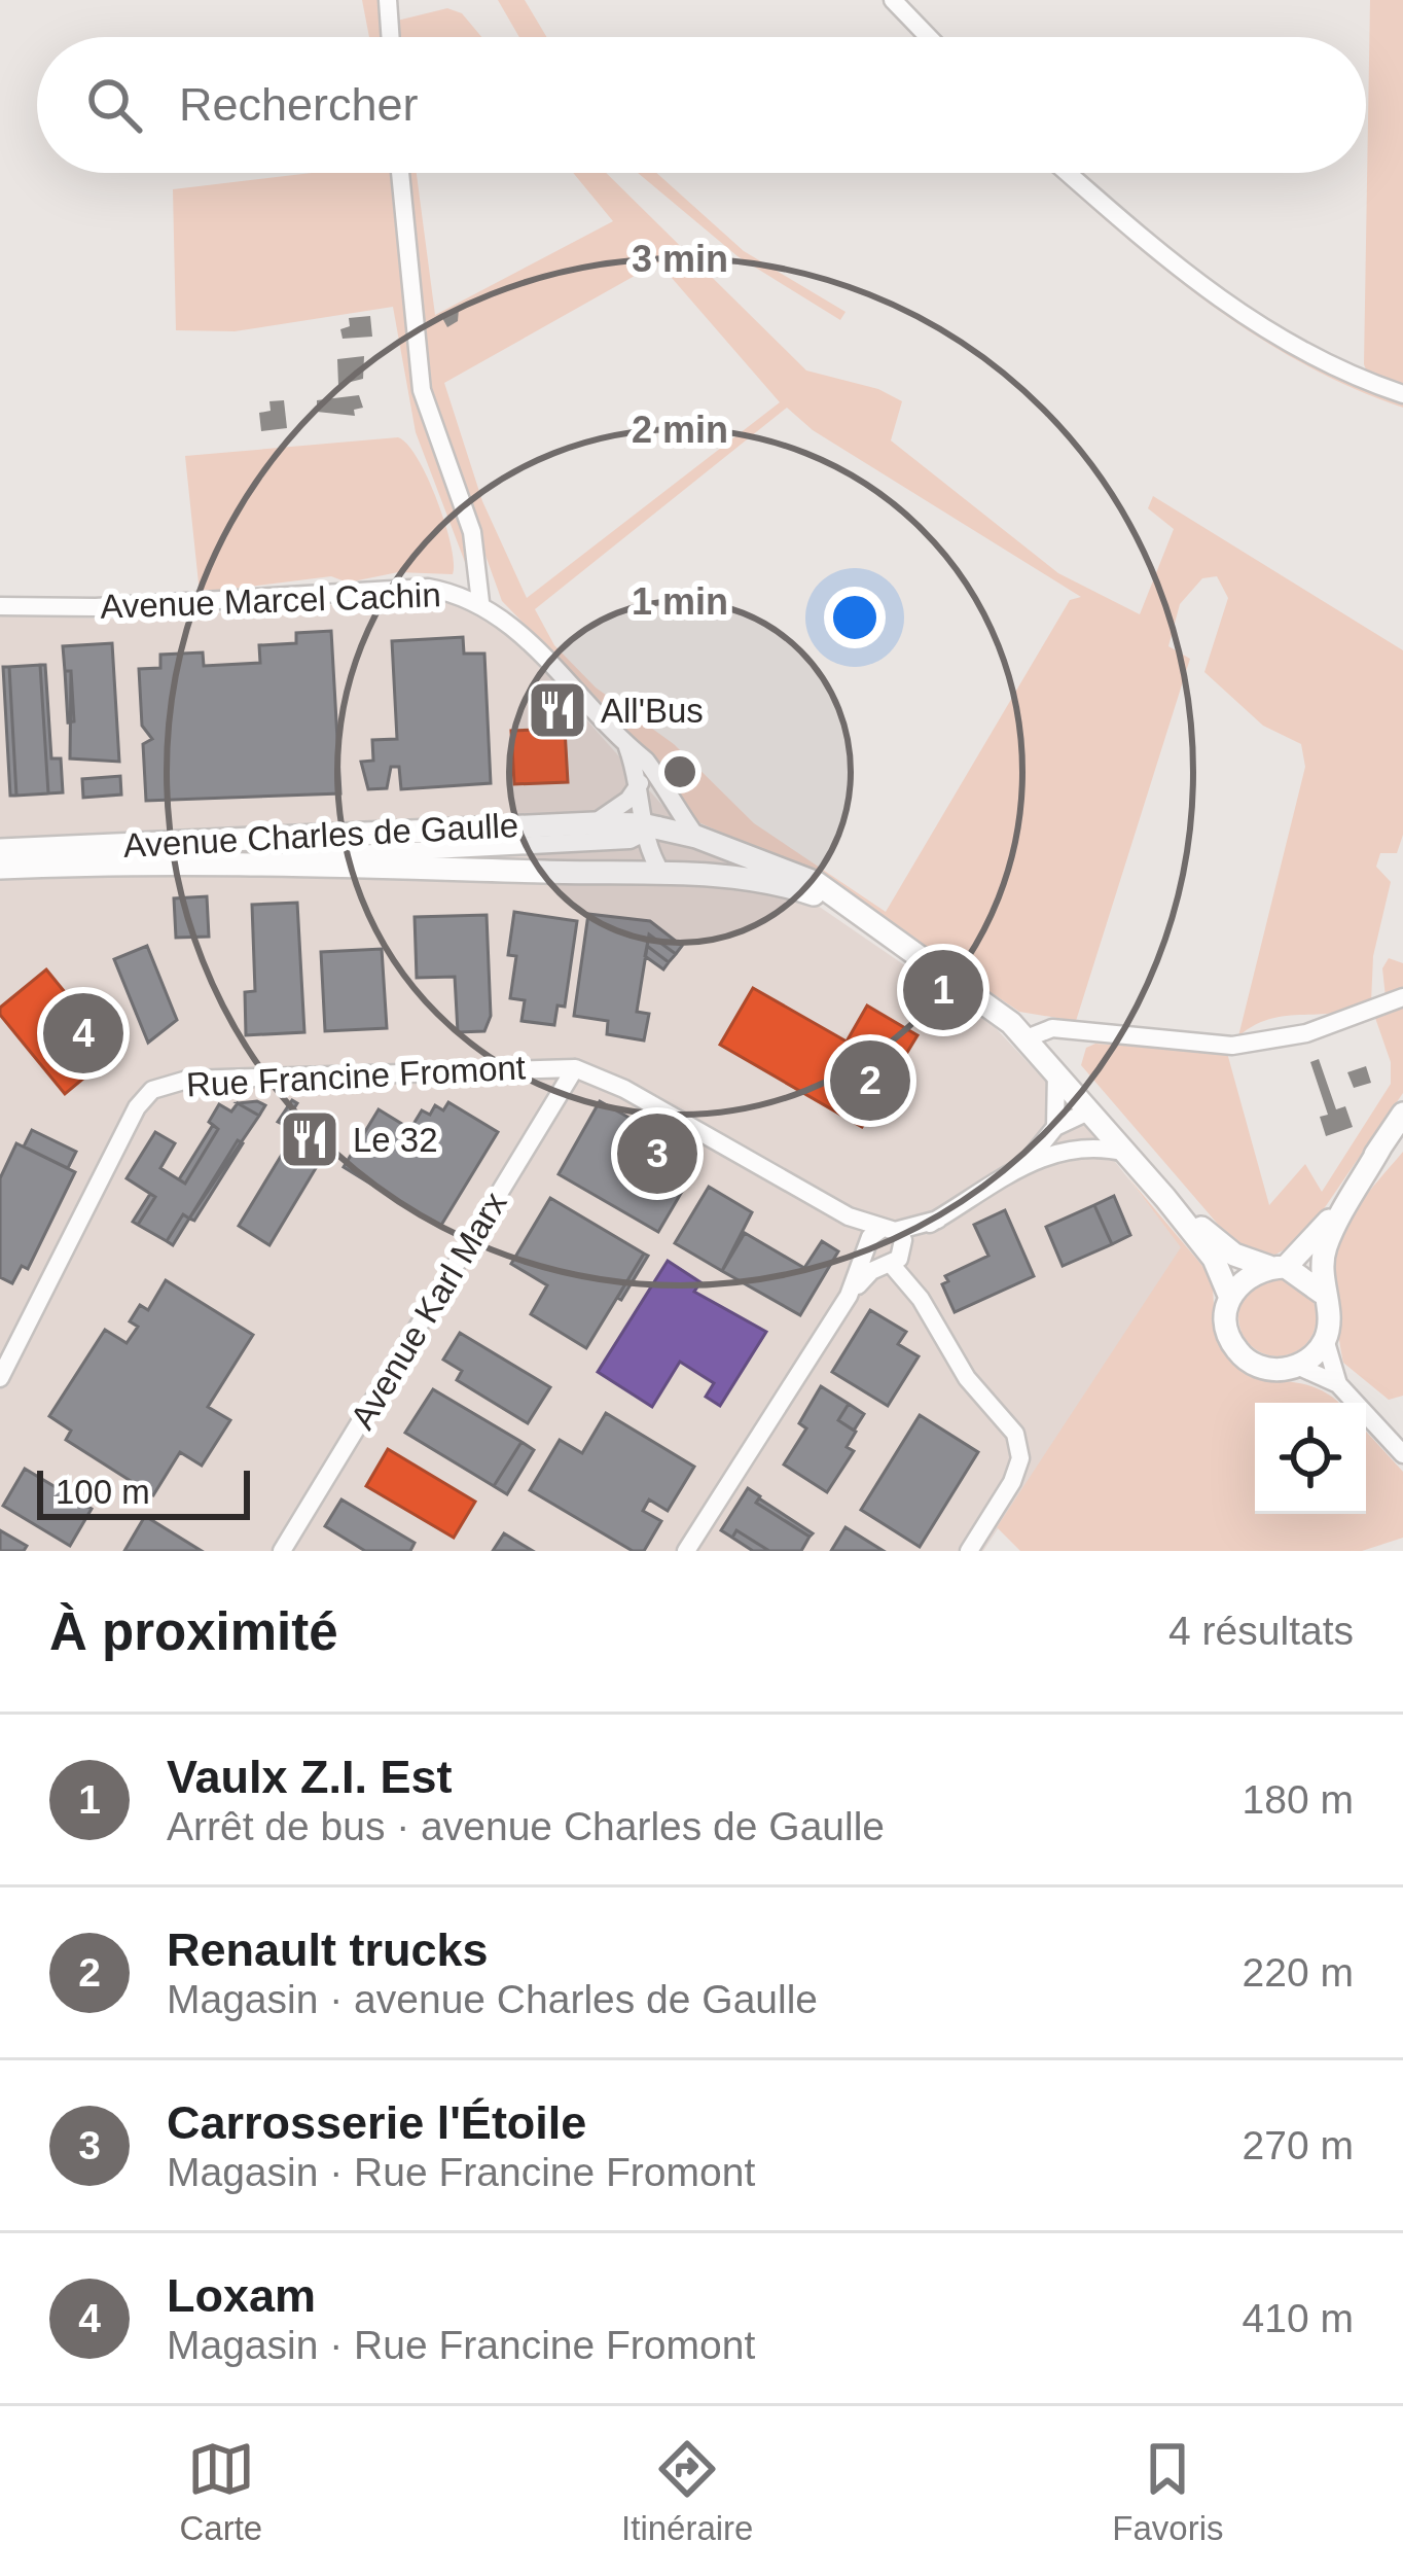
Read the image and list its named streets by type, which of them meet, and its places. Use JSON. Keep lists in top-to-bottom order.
{
  "streets": {
    "main road": ["Avenue Charles de Gaulle"],
    "street": ["Avenue Marcel Cachin", "Rue Francine Fromont", "Avenue Karl Marx"]
  },
  "crossings": [
    ["Avenue Marcel Cachin", "Avenue Charles de Gaulle"],
    ["Rue Francine Fromont", "Avenue Karl Marx"]
  ],
  "places": {
    "restaurant": ["All'Bus", "Le 32"]
  },
  "scale_bar": "100 m",
  "page": {
    "search": "Rechercher",
    "pins": [
      "1",
      "4",
      "2",
      "3"
    ],
    "scale": "100 m",
    "heading": ["À proximité", "4 résultats"],
    "list": [
      {
        "mark": "1",
        "name": "Vaulx Z.I. Est",
        "note": "Arrêt de bus · avenue Charles de Gaulle",
        "value": "180 m"
      },
      {
        "mark": "2",
        "name": "Renault trucks",
        "note": "Magasin · avenue Charles de Gaulle",
        "value": "220 m"
      },
      {
        "mark": "3",
        "name": "Carrosserie l'Étoile",
        "note": "Magasin · Rue Francine Fromont",
        "value": "270 m"
      },
      {
        "mark": "4",
        "name": "Loxam",
        "note": "Magasin · Rue Francine Fromont",
        "value": "410 m"
      }
    ],
    "nav": ["Carte", "Itinéraire", "Favoris"]
  },
  "rings": ["3 min", "2 min", "1 min"]
}
